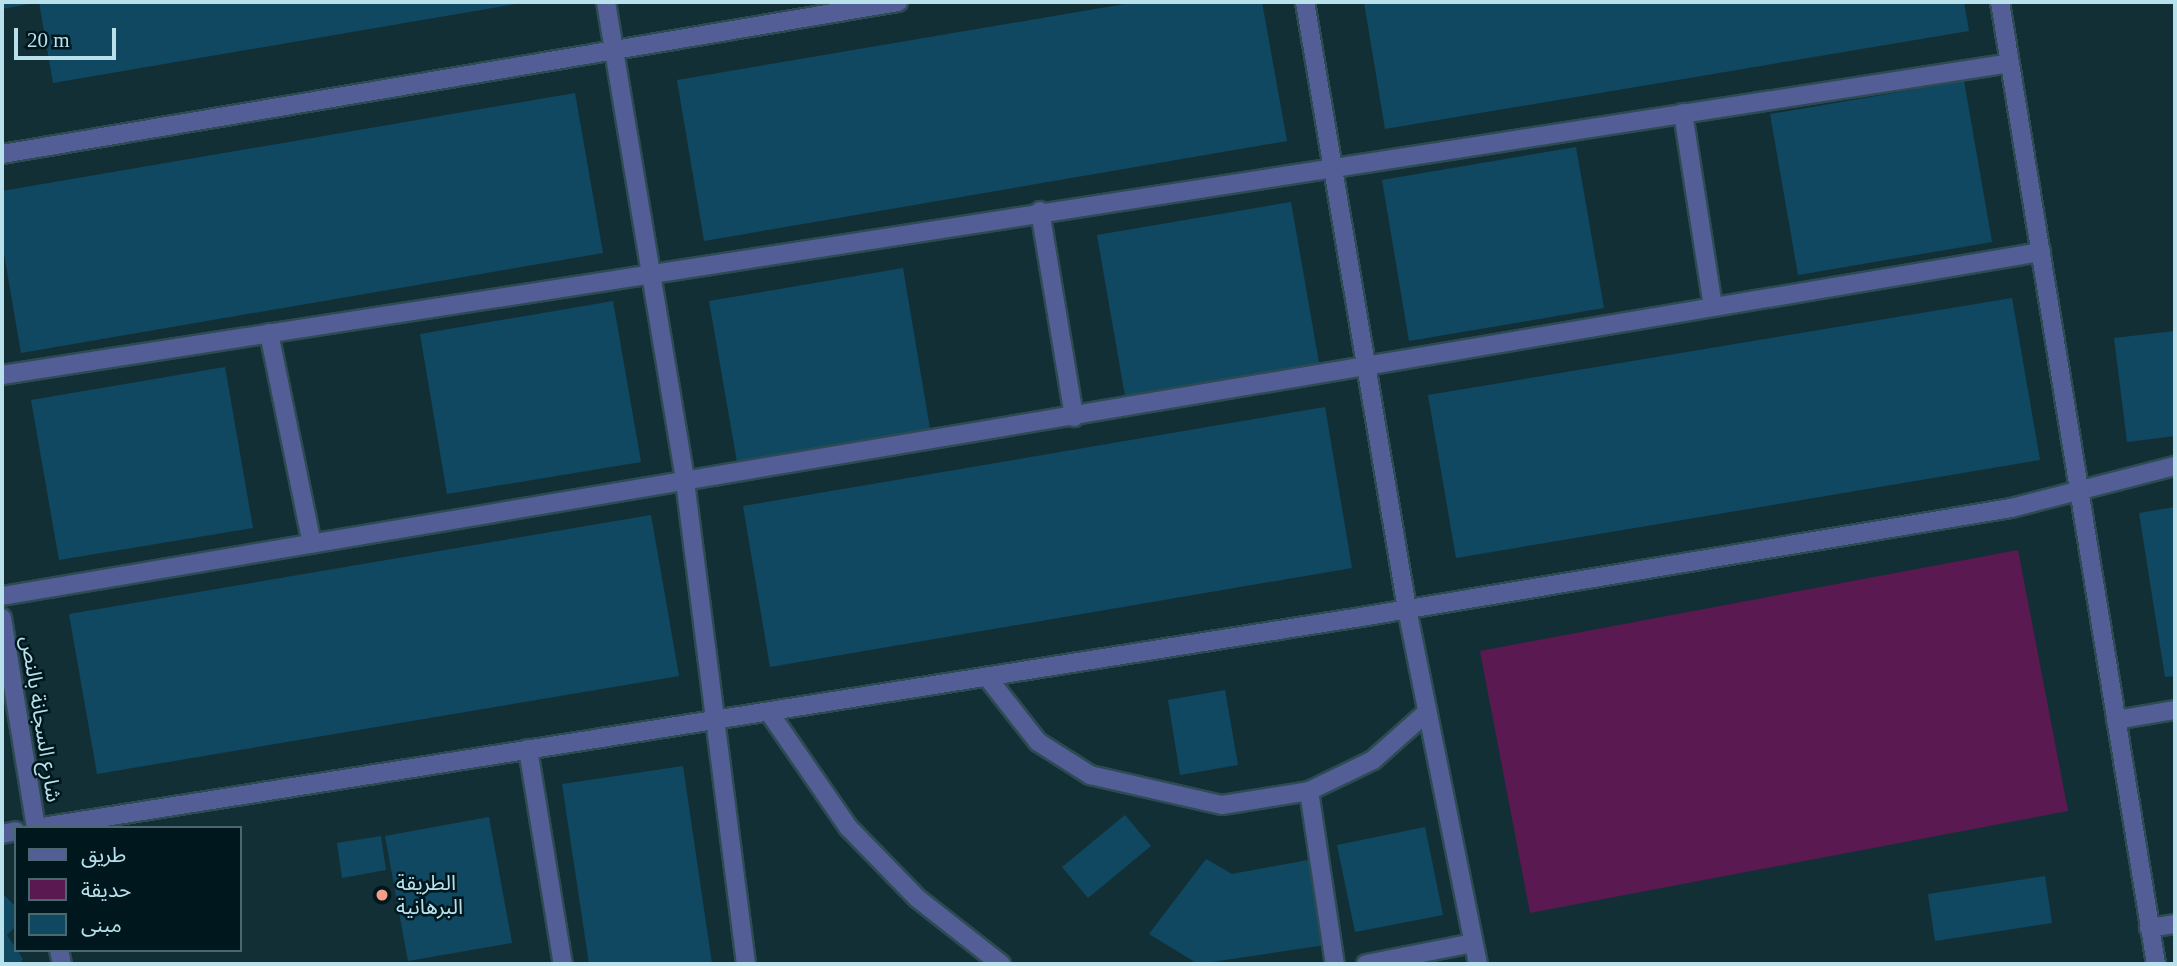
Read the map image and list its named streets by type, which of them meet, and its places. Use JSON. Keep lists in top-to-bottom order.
{
  "streets": {
    "street": ["شارع السجانة بالنص"]
  },
  "places": ["الطريقة البرهانية"],
  "legend": ["طريق", "حديقة", "مبنى"],
  "scale_bar": "20 m"
}
